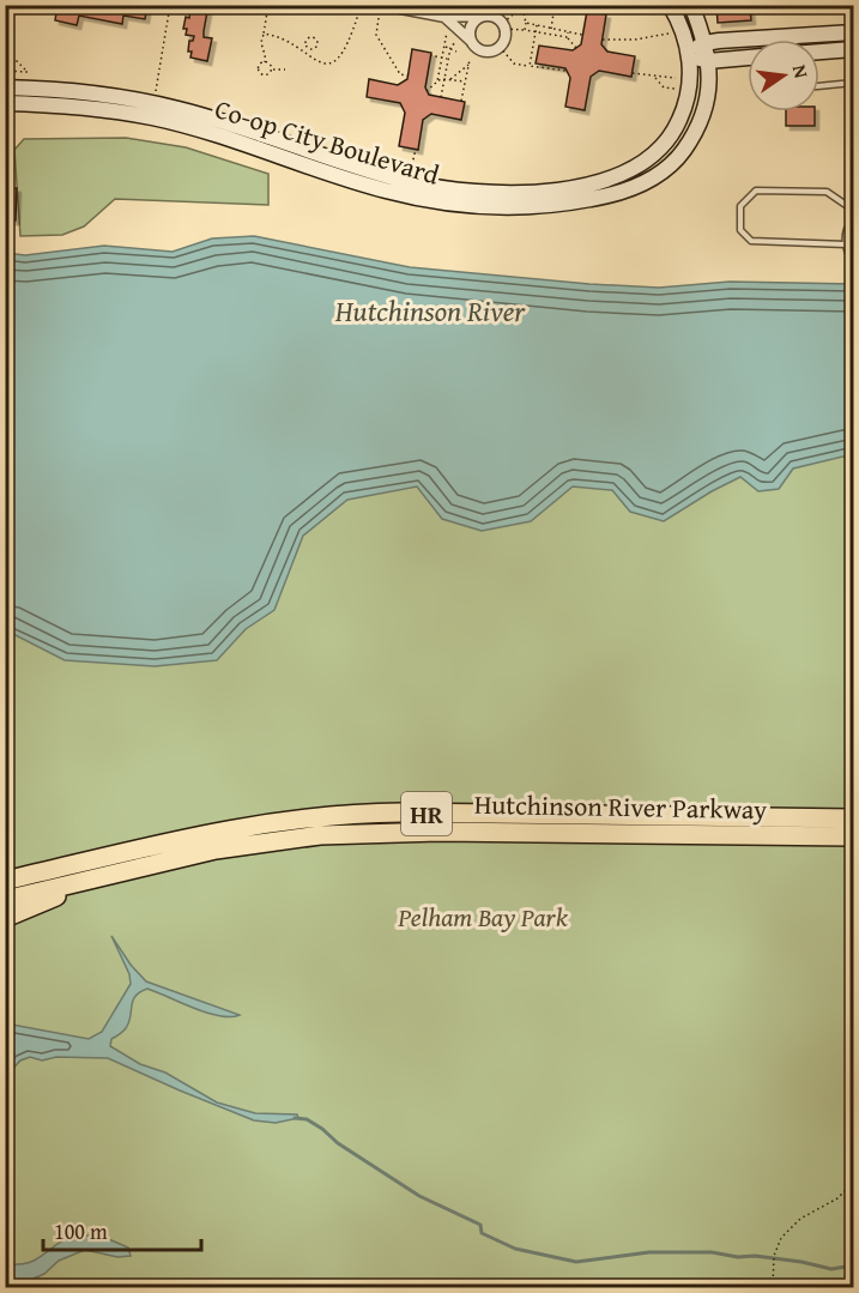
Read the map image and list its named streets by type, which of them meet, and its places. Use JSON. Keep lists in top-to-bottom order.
{
  "streets": {
    "highway": ["Hutchinson River Parkway", "HR"],
    "main road": ["Co-op City Boulevard"]
  },
  "water": ["Hutchinson River"],
  "parks": ["Pelham Bay Park"],
  "scale_bar": "100 m",
  "north": "right"
}
